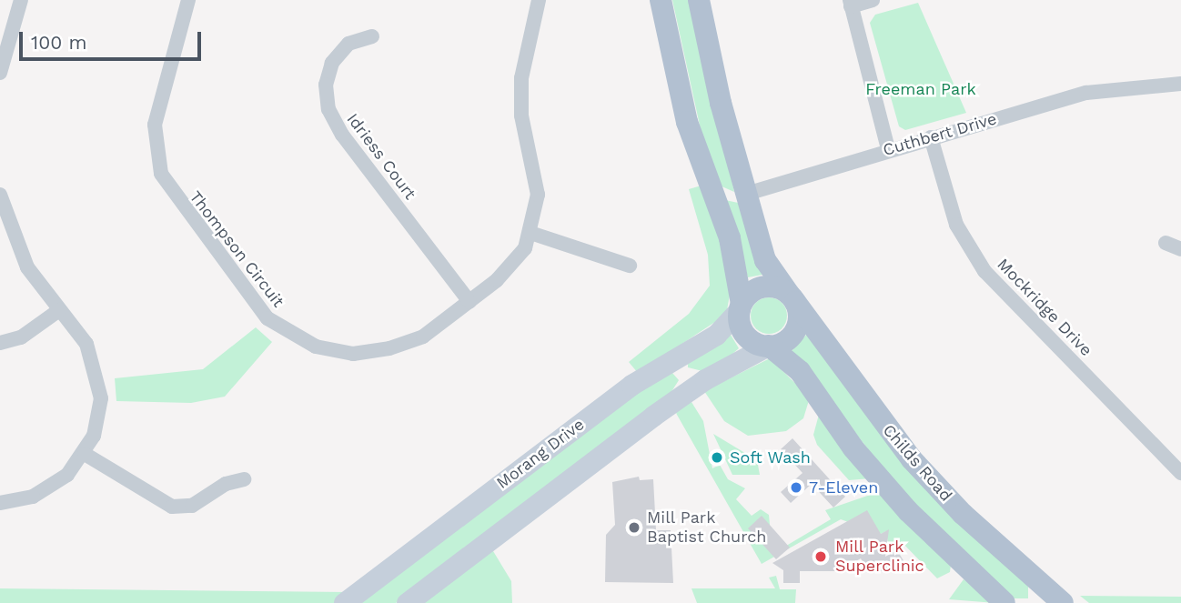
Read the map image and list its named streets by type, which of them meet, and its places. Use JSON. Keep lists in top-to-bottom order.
{
  "streets": {
    "main road": ["Cuthbert Drive", "Morang Drive", "Childs Road"],
    "street": ["Idriess Court", "Thompson Circuit", "Mockridge Drive"]
  },
  "crossings": [
    ["Cuthbert Drive", "Mockridge Drive"],
    ["Cuthbert Drive", "Childs Road"],
    ["Idriess Court", "Thompson Circuit"],
    ["Morang Drive", "Childs Road"]
  ],
  "parks": ["Freeman Park"],
  "places": [
    "Soft Wash",
    "7-Eleven",
    "Mill Park Baptist Church",
    "Mill Park Superclinic"
  ],
  "scale_bar": "100 m"
}
